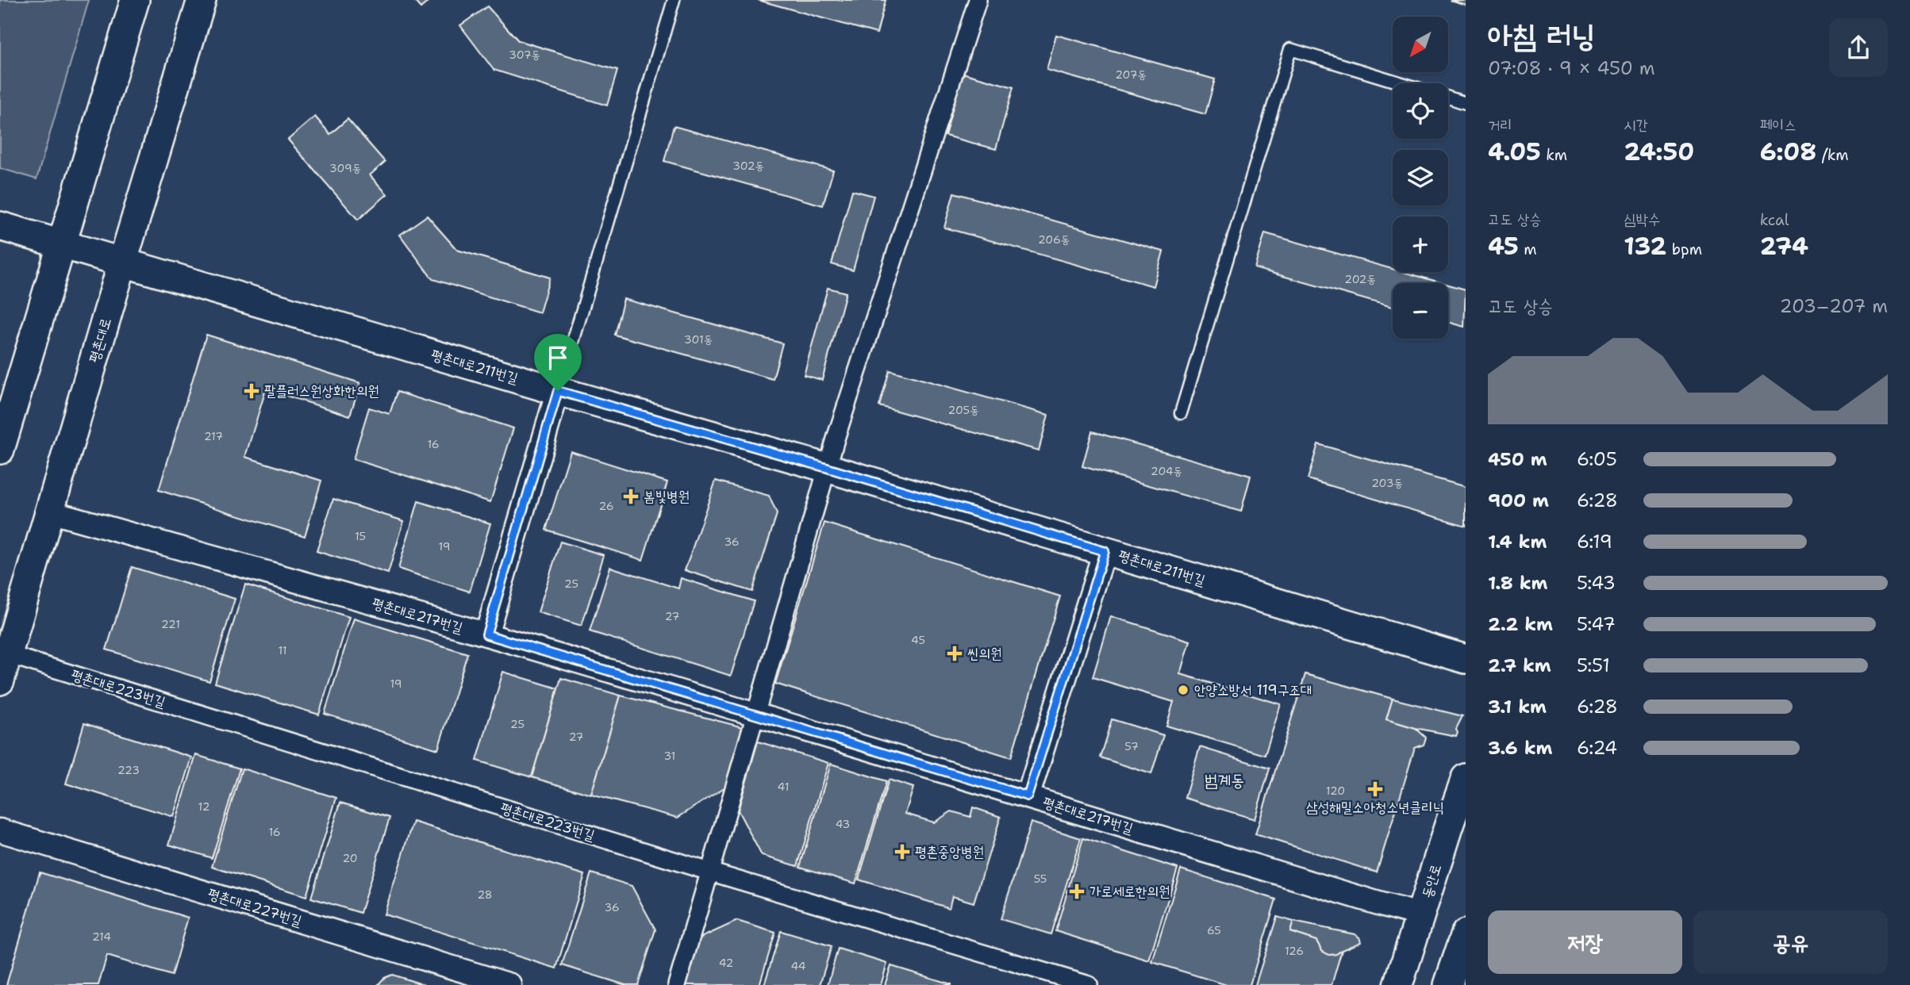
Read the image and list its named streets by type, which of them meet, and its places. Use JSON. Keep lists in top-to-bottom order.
{
  "streets": {
    "street": [
      "평촌대로",
      "평촌대로211번길",
      "평촌대로217번길",
      "평촌대로223번길",
      "동안로",
      "평촌대로227번길"
    ]
  },
  "crossings": [
    ["평촌대로", "평촌대로211번길"],
    ["평촌대로", "평촌대로217번길"],
    ["평촌대로", "평촌대로223번길"],
    ["평촌대로217번길", "동안로"]
  ],
  "districts": ["범계동"],
  "places": {
    "health": [
      "팔플러스원상화한의원",
      "봄빛병원",
      "씬의원",
      "삼성해밀소아청소년클리닉",
      "평촌중앙병원",
      "가로세로한의원"
    ],
    "other": ["안양소방서 119구조대"]
  },
  "house_numbers": [
    "307동",
    "207동",
    "302동",
    "309동",
    "206동",
    "202동",
    "301동",
    "205동",
    "217",
    "16",
    "204동",
    "203동",
    "26",
    "15",
    "36",
    "19",
    "25",
    "27",
    "221",
    "45",
    "11",
    "19",
    "25",
    "27",
    "57",
    "31",
    "223",
    "41",
    "120",
    "12",
    "43",
    "16",
    "20",
    "55",
    "28",
    "36",
    "65",
    "214",
    "126",
    "42",
    "44"
  ],
  "north": "bottom left",
  "page": {
    "heading": ["아침 러닝", "07:08 · 9 × 450 m"],
    "map_buttons": ["+", "−"],
    "stats": [
      ["거리", "4.05 km"],
      ["시간", "24:50"],
      ["페이스", "6:08 /km"],
      ["고도 상승", "45 m"],
      ["심박수", "132 bpm"],
      ["kcal", "274"]
    ],
    "chart": ["고도 상승", "203–207 m"],
    "list": [
      {
        "name": "450 m",
        "note": "6:05"
      },
      {
        "name": "900 m",
        "note": "6:28"
      },
      {
        "name": "1.4 km",
        "note": "6:19"
      },
      {
        "name": "1.8 km",
        "note": "5:43"
      },
      {
        "name": "2.2 km",
        "note": "5:47"
      },
      {
        "name": "2.7 km",
        "note": "5:51"
      },
      {
        "name": "3.1 km",
        "note": "6:28"
      },
      {
        "name": "3.6 km",
        "note": "6:24"
      }
    ],
    "buttons": ["저장", "공유"]
  }
}
